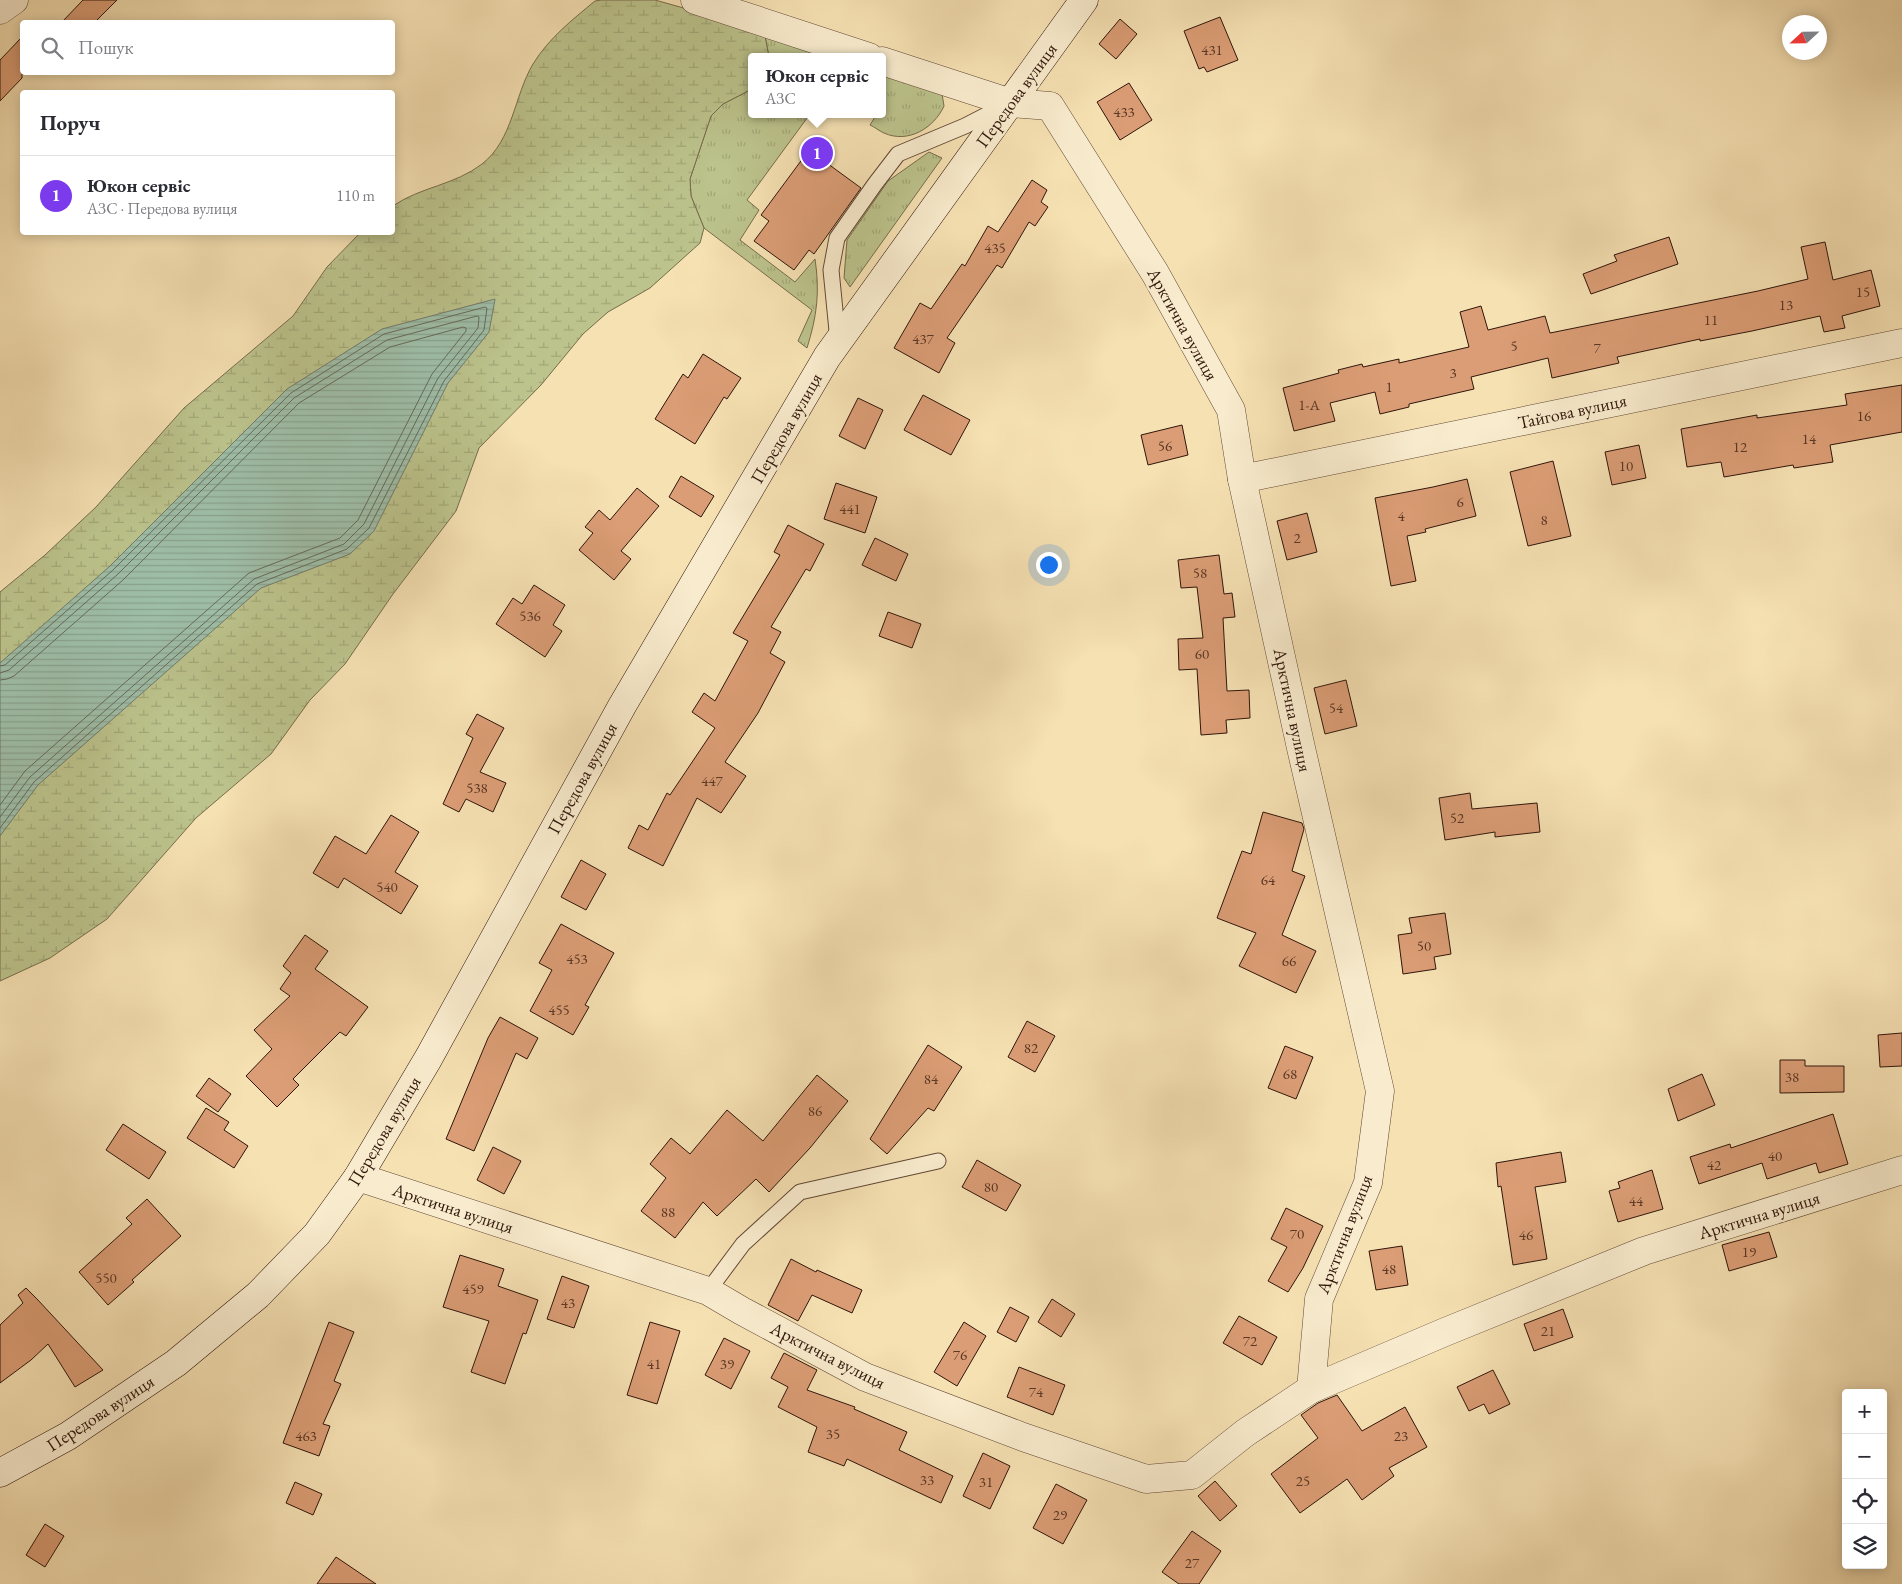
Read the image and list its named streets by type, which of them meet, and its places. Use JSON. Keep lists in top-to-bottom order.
{
  "streets": {
    "street": ["Передова вулиця", "Арктична вулиця", "Тайгова вулиця"]
  },
  "crossings": [
    ["Передова вулиця", "Арктична вулиця"],
    ["Арктична вулиця", "Тайгова вулиця"]
  ],
  "house_numbers": [
    "431",
    "433",
    "435",
    "15",
    "13",
    "11",
    "437",
    "5",
    "7",
    "3",
    "1",
    "1-А",
    "16",
    "14",
    "56",
    "12",
    "10",
    "6",
    "441",
    "4",
    "8",
    "2",
    "58",
    "536",
    "60",
    "54",
    "447",
    "538",
    "52",
    "64",
    "540",
    "50",
    "453",
    "66",
    "455",
    "82",
    "68",
    "38",
    "84",
    "86",
    "40",
    "42",
    "80",
    "44",
    "88",
    "70",
    "46",
    "19",
    "48",
    "550",
    "459",
    "43",
    "21",
    "72",
    "76",
    "41",
    "39",
    "74",
    "35",
    "463",
    "23",
    "33",
    "25",
    "31",
    "29",
    "27"
  ],
  "north": "left",
  "page": {
    "search": "Пошук",
    "popup": ["Юкон сервіс", "АЗС"],
    "heading": "Поруч",
    "pins": "1",
    "list": [
      {
        "mark": "1",
        "name": "Юкон сервіс",
        "note": "АЗС · Передова вулиця",
        "value": "110 m"
      }
    ],
    "map_buttons": ["+", "−"]
  }
}
